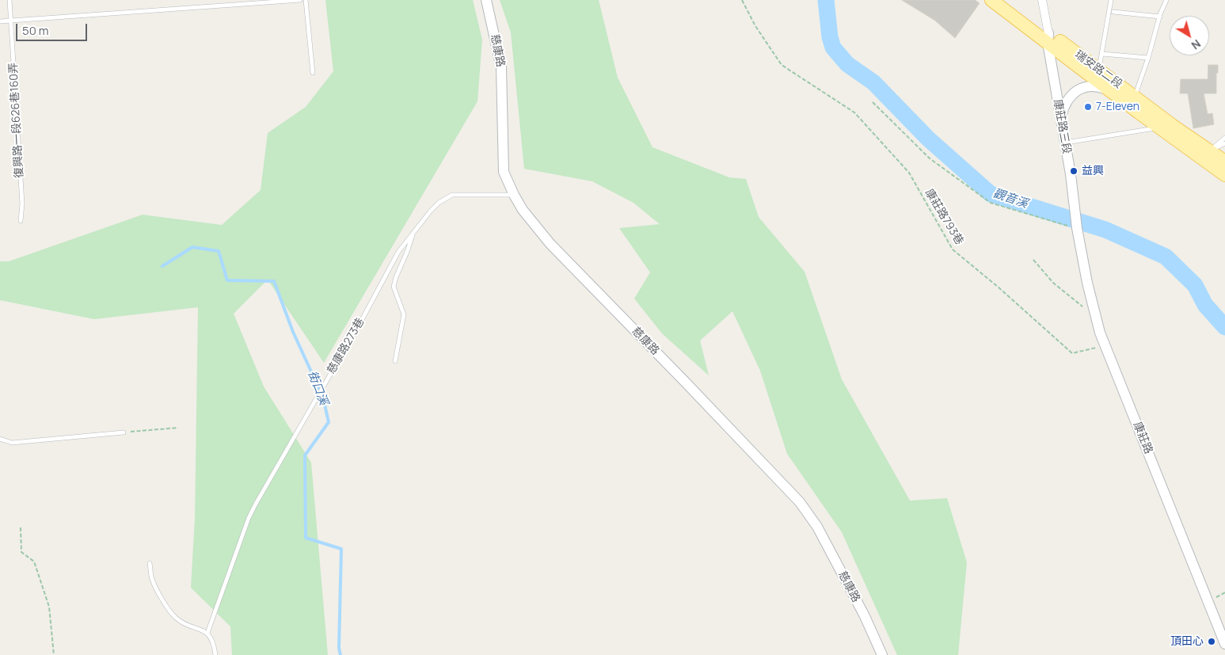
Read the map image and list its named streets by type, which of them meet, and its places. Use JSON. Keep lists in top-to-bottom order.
{
  "streets": {
    "main road": ["瑞安路二段"],
    "street": ["慈康路", "康莊路三段", "康莊路"],
    "lane": ["復興路一段626巷160弄", "慈康路273巷"],
    "path": ["康莊路793巷"]
  },
  "crossings": [
    ["慈康路", "慈康路273巷"],
    ["瑞安路二段", "康莊路三段"],
    ["康莊路三段", "康莊路"],
    ["康莊路793巷", "康莊路"]
  ],
  "water": ["觀音溪", "街口溪"],
  "places": ["7-Eleven", "益興", "頂田心"],
  "scale_bar": "50 m",
  "north": "bottom right"
}
